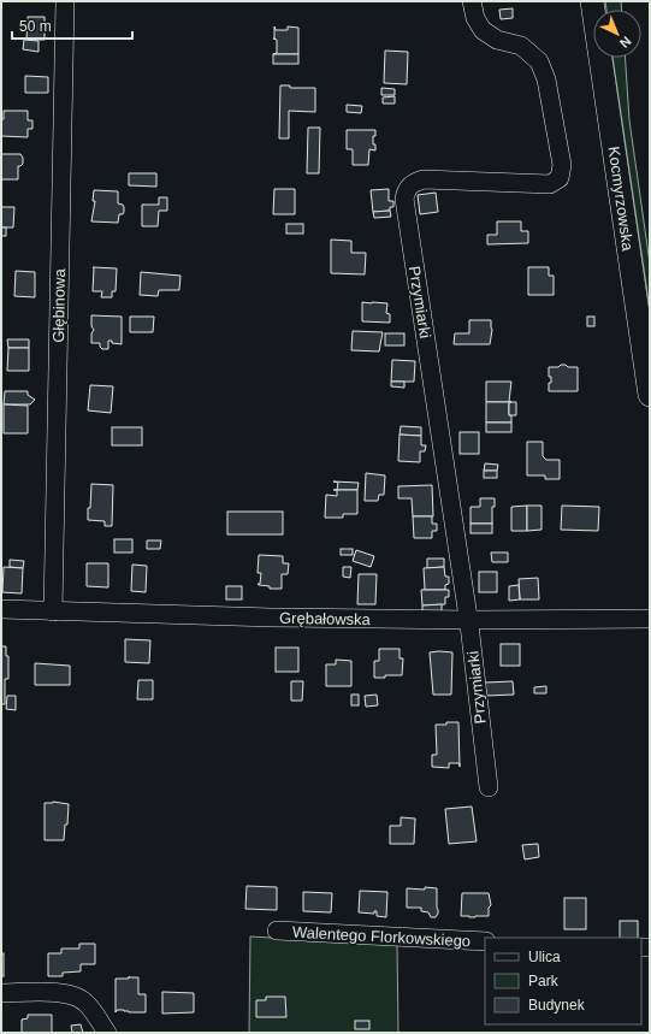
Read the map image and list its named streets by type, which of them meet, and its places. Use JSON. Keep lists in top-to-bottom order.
{
  "streets": {
    "main road": ["Kocmyrzowska"],
    "street": [
      "Przymiarki",
      "Głębinowa",
      "Grębałowska",
      "Walentego Florkowskiego"
    ]
  },
  "crossings": [
    ["Przymiarki", "Grębałowska"],
    ["Głębinowa", "Grębałowska"]
  ],
  "legend": ["Ulica", "Park", "Budynek"],
  "scale_bar": "50 m",
  "north": "bottom right"
}
